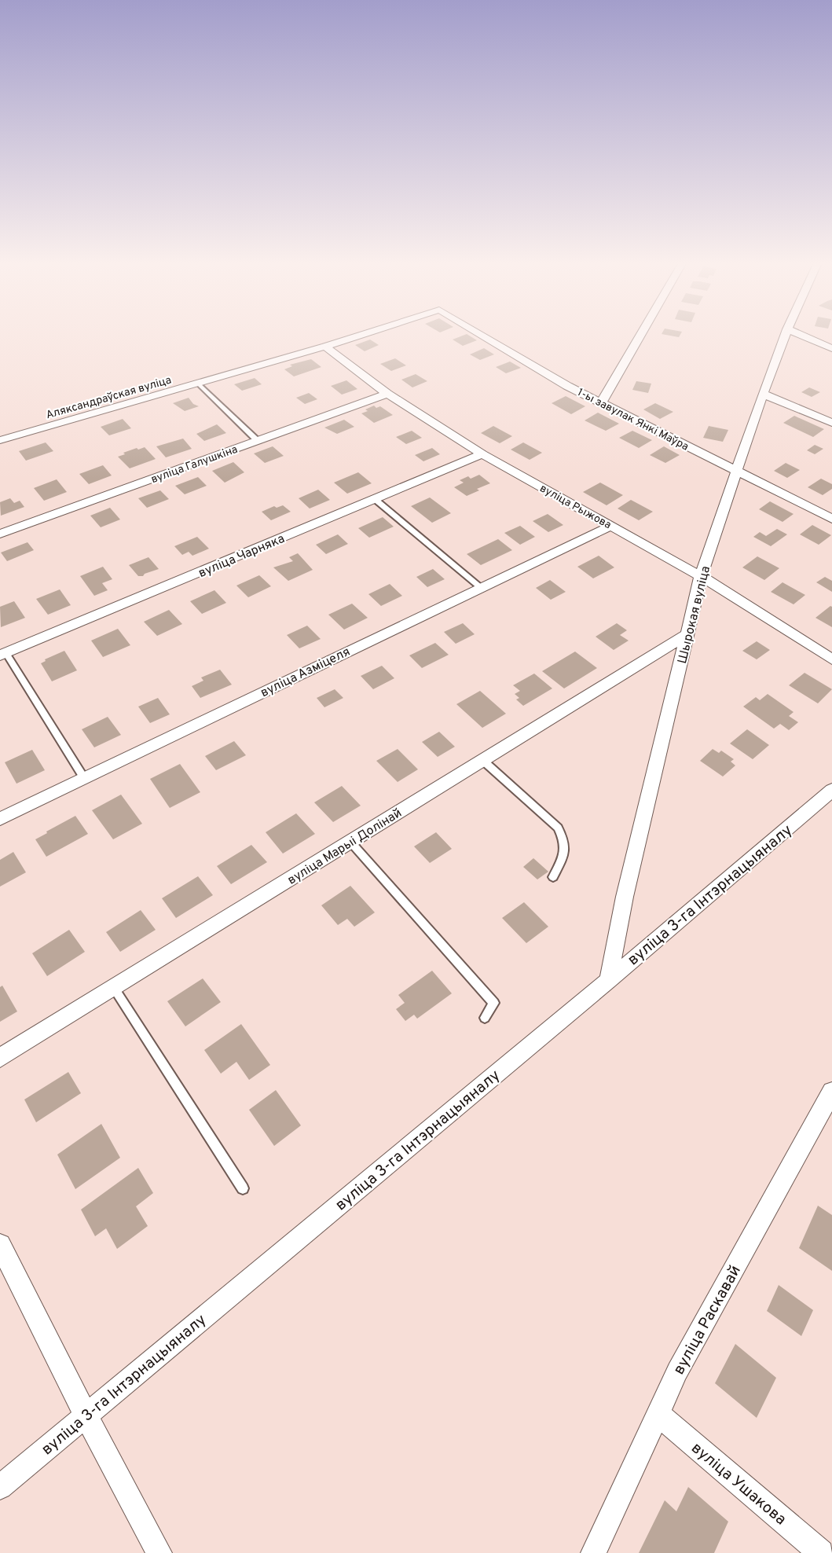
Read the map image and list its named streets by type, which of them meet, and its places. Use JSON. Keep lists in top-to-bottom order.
{
  "streets": {
    "street": [
      "Аляксандраўская вуліца",
      "1-ы завулак Янкі Маўра",
      "вуліца Галушкіна",
      "вуліца Рыжова",
      "вуліца Чарняка",
      "Шырокая вуліца",
      "вуліца Азміцеля",
      "вуліца Марыі Долінай",
      "вуліца 3-га Інтэрнацыяналу",
      "вуліца Раскавай",
      "вуліца Ушакова"
    ]
  },
  "crossings": [
    ["Аляксандраўская вуліца", "вуліца Рыжова"],
    ["1-ы завулак Янкі Маўра", "Шырокая вуліца"],
    ["вуліца Галушкіна", "вуліца Рыжова"],
    ["вуліца Рыжова", "вуліца Чарняка"],
    ["вуліца Рыжова", "Шырокая вуліца"],
    ["вуліца Рыжова", "вуліца Азміцеля"],
    ["Шырокая вуліца", "вуліца Марыі Долінай"],
    ["Шырокая вуліца", "вуліца 3-га Інтэрнацыяналу"],
    ["вуліца Раскавай", "вуліца Ушакова"]
  ]
}
